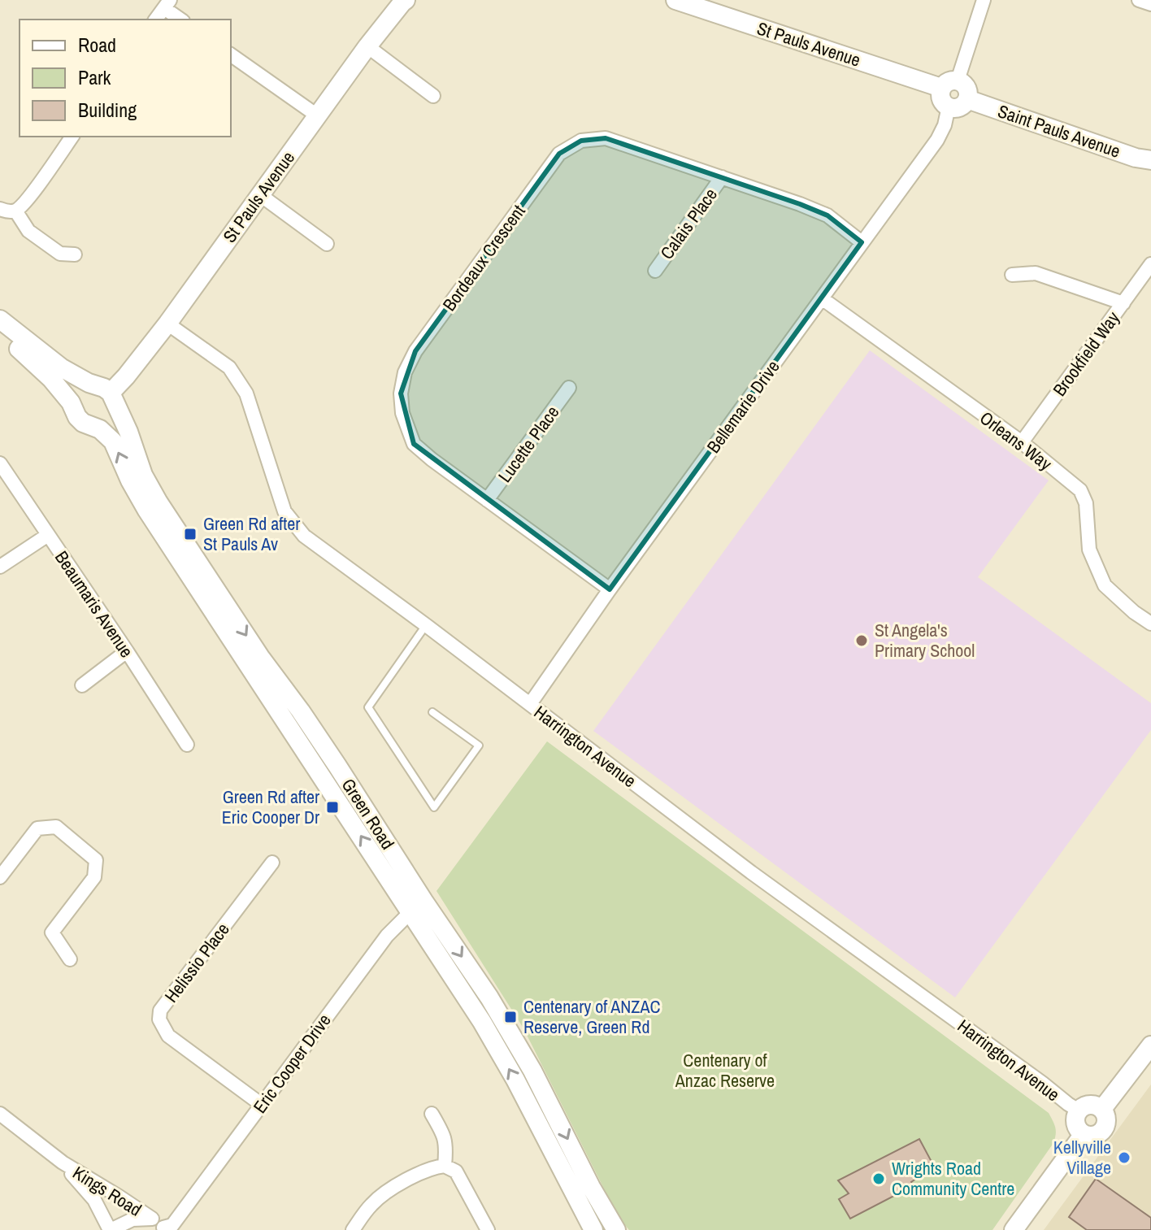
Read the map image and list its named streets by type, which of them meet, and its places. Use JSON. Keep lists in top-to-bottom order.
{
  "streets": {
    "main road": ["St Pauls Avenue", "Saint Pauls Avenue", "Green Road"],
    "street": [
      "Calais Place",
      "Bordeaux Crescent",
      "Brookfield Way",
      "Bellemarie Drive",
      "Orleans Way",
      "Lucette Place",
      "Beaumaris Avenue",
      "Harrington Avenue",
      "Helissio Place",
      "Eric Cooper Drive",
      "Kings Road"
    ]
  },
  "crossings": [
    ["St Pauls Avenue", "Saint Pauls Avenue"],
    ["St Pauls Avenue", "Bellemarie Drive"],
    ["St Pauls Avenue", "Harrington Avenue"],
    ["St Pauls Avenue", "Green Road"],
    ["Saint Pauls Avenue", "Bellemarie Drive"],
    ["Calais Place", "Bordeaux Crescent"],
    ["Bordeaux Crescent", "Bellemarie Drive"],
    ["Bordeaux Crescent", "Lucette Place"],
    ["Brookfield Way", "Orleans Way"],
    ["Bellemarie Drive", "Orleans Way"],
    ["Bellemarie Drive", "Harrington Avenue"],
    ["Green Road", "Eric Cooper Drive"],
    ["Helissio Place", "Eric Cooper Drive"],
    ["Eric Cooper Drive", "Kings Road"]
  ],
  "parks": ["Centenary of Anzac Reserve"],
  "places": {
    "transit": ["Green Rd after St Pauls Av", "Green Rd after Eric Cooper Dr", "Centenary of ANZAC Reserve, Green Rd"],
    "other": ["St Angela's Primary School", "Kellyville Village", "Wrights Road Community Centre"]
  },
  "legend": ["Road", "Park", "Building"]
}
